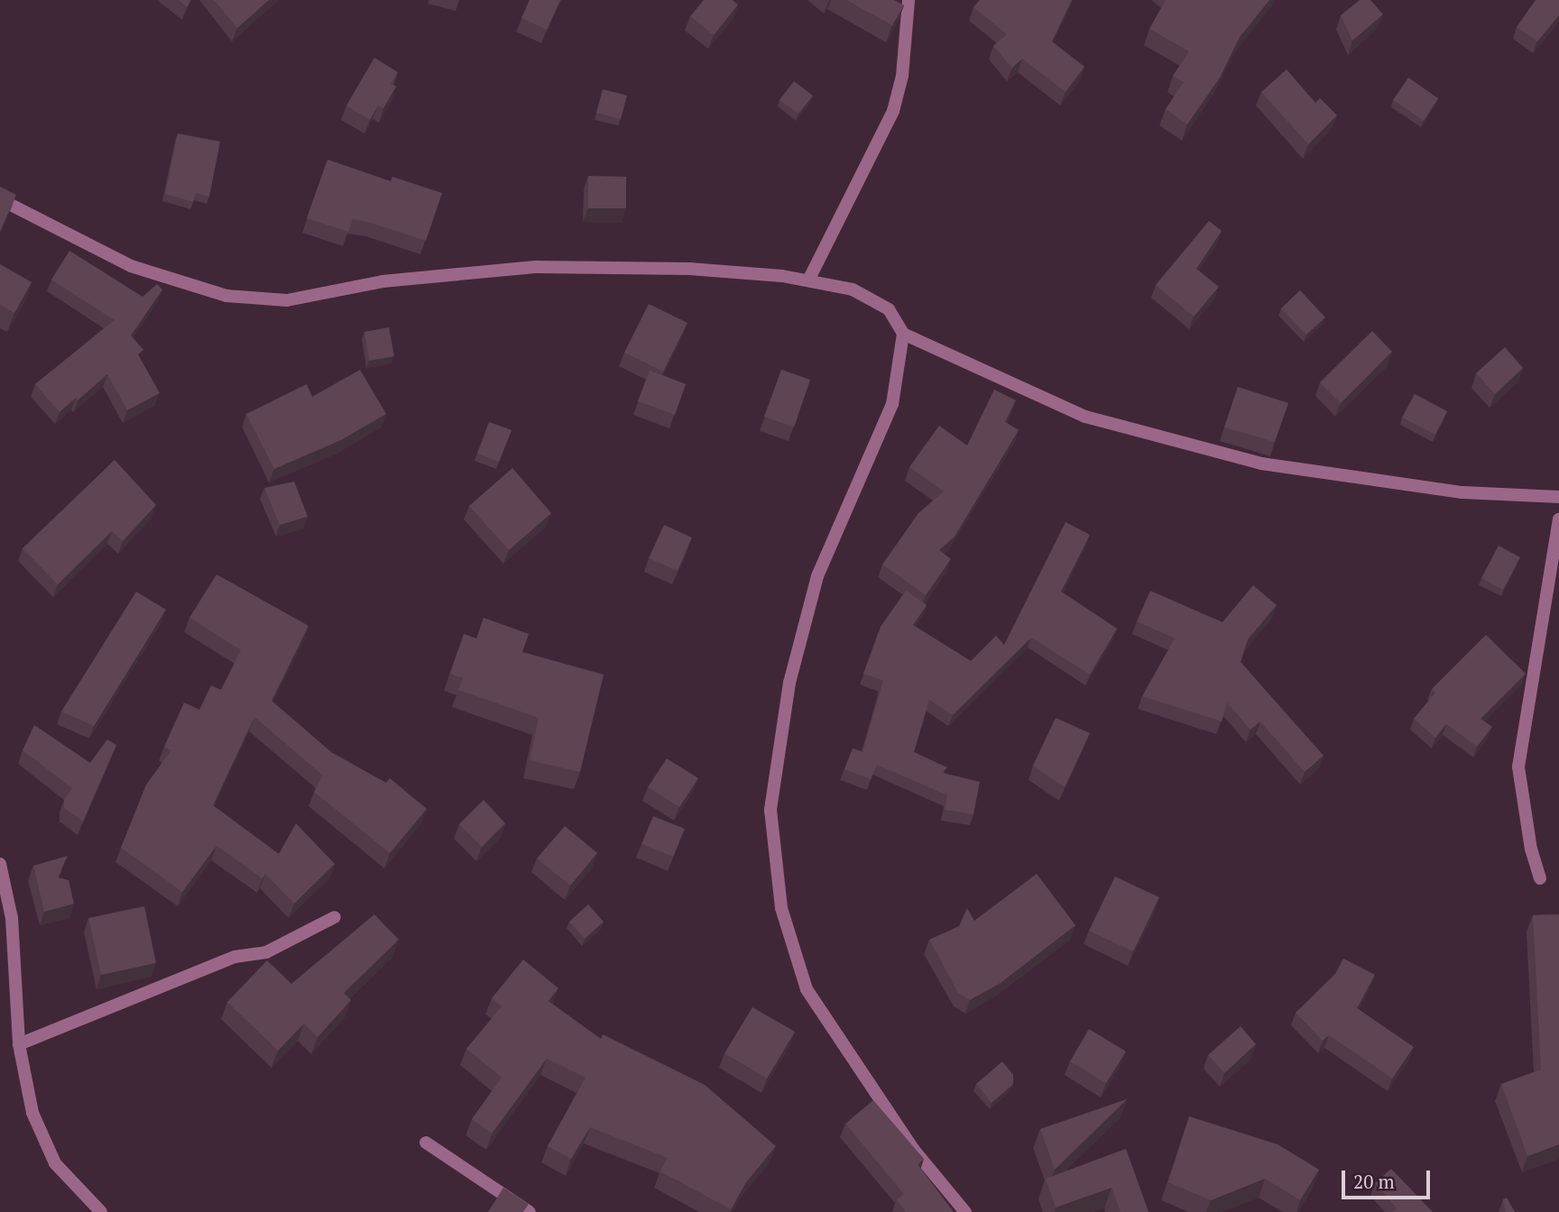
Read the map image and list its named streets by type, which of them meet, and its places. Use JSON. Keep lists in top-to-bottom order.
{
  "scale_bar": "20 m"
}
